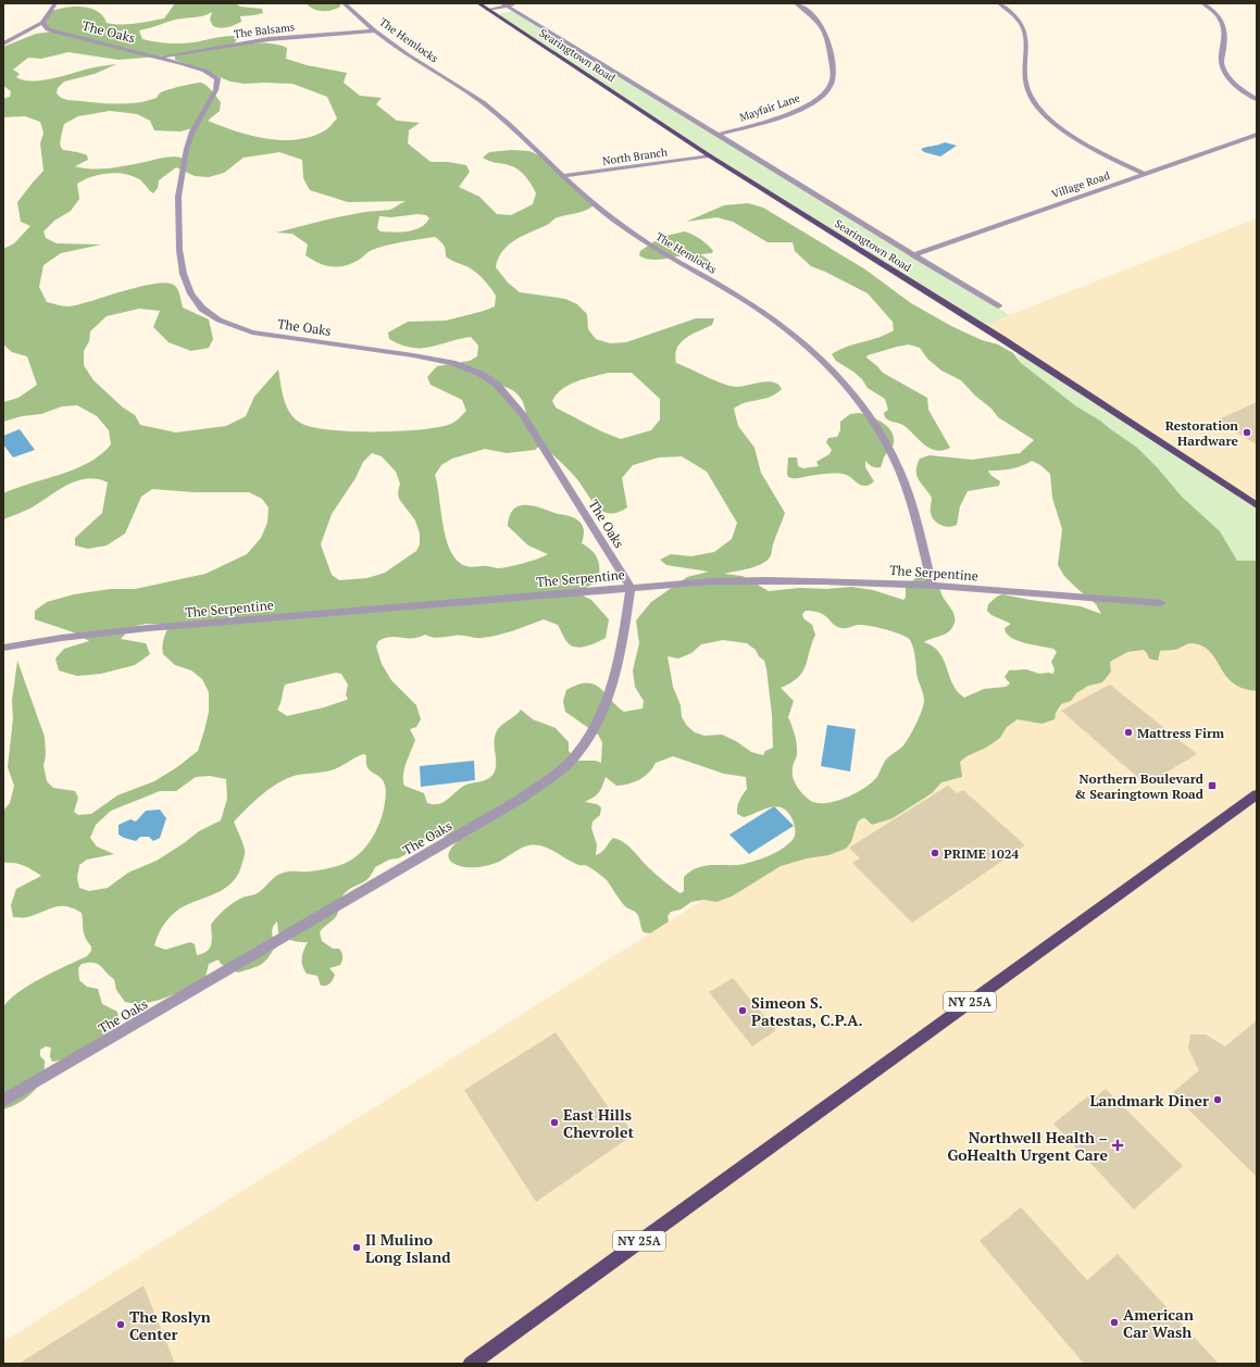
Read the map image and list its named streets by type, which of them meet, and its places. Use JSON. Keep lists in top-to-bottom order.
{
  "streets": {
    "main road": ["Searingtown Road", "NY 25A"],
    "street": [
      "The Balsams",
      "The Oaks",
      "The Hemlocks",
      "Mayfair Lane",
      "North Branch",
      "Village Road",
      "The Serpentine"
    ]
  },
  "crossings": [
    ["The Balsams", "The Oaks"],
    ["The Balsams", "The Hemlocks"],
    ["The Oaks", "The Serpentine"],
    ["The Hemlocks", "North Branch"],
    ["The Hemlocks", "The Serpentine"],
    ["Searingtown Road", "Mayfair Lane"],
    ["Searingtown Road", "North Branch"],
    ["Searingtown Road", "Village Road"]
  ],
  "places": {
    "other": [
      "Restoration Hardware",
      "Mattress Firm",
      "PRIME 1024",
      "Simeon S. Patestas, C.P.A.",
      "Landmark Diner",
      "East Hills Chevrolet",
      "Il Mulino Long Island",
      "American Car Wash",
      "The Roslyn Center"
    ],
    "transit": ["Northern Boulevard & Searingtown Road"],
    "health": ["Northwell Health – GoHealth Urgent Care"]
  }
}
